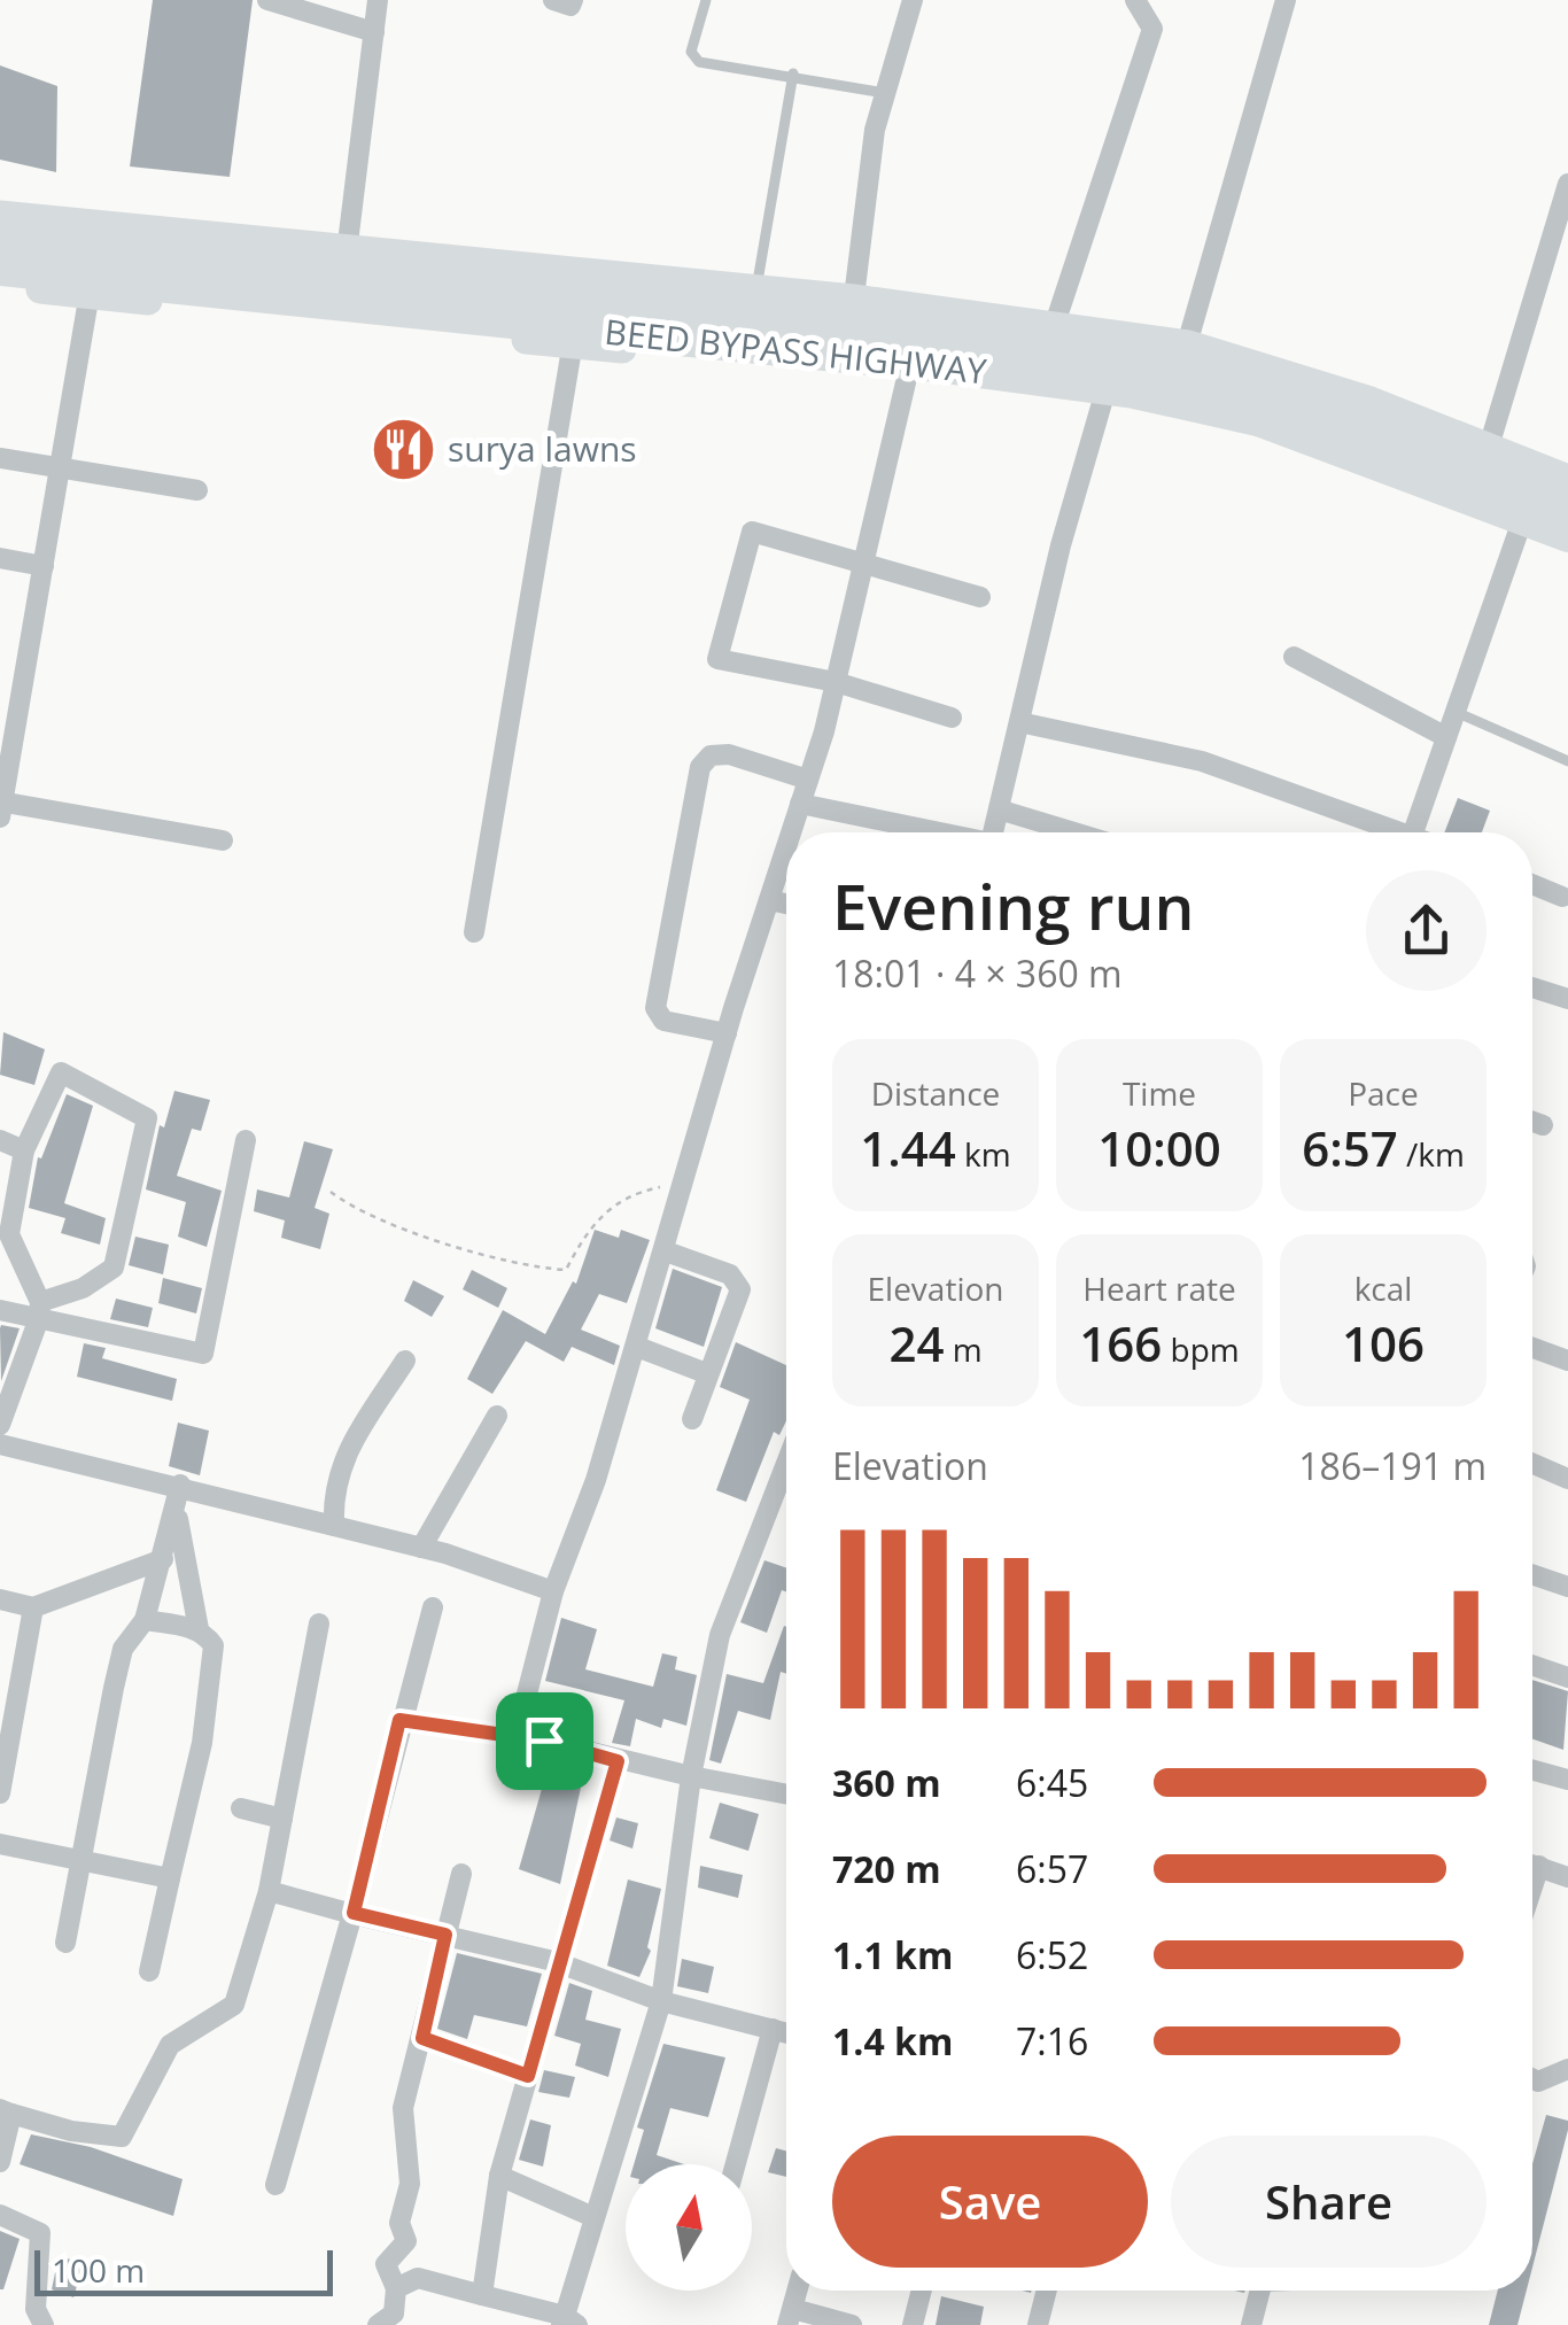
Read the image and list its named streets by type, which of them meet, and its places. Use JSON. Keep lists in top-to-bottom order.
{
  "streets": {
    "highway": ["BEED BYPASS HIGHWAY"]
  },
  "places": {
    "restaurant": ["surya lawns"]
  },
  "scale_bar": "100 m",
  "north": "top",
  "page": {
    "heading": ["Evening run", "18:01 · 4 × 360 m"],
    "stats": [
      ["Distance", "1.44 km"],
      ["Time", "10:00"],
      ["Pace", "6:57 /km"],
      ["Elevation", "24 m"],
      ["Heart rate", "166 bpm"],
      ["kcal", "106"]
    ],
    "chart": ["Elevation", "186–191 m"],
    "list": [
      {
        "name": "360 m",
        "note": "6:45"
      },
      {
        "name": "720 m",
        "note": "6:57"
      },
      {
        "name": "1.1 km",
        "note": "6:52"
      },
      {
        "name": "1.4 km",
        "note": "7:16"
      }
    ],
    "buttons": ["Save", "Share"],
    "scale": "100 m"
  }
}
